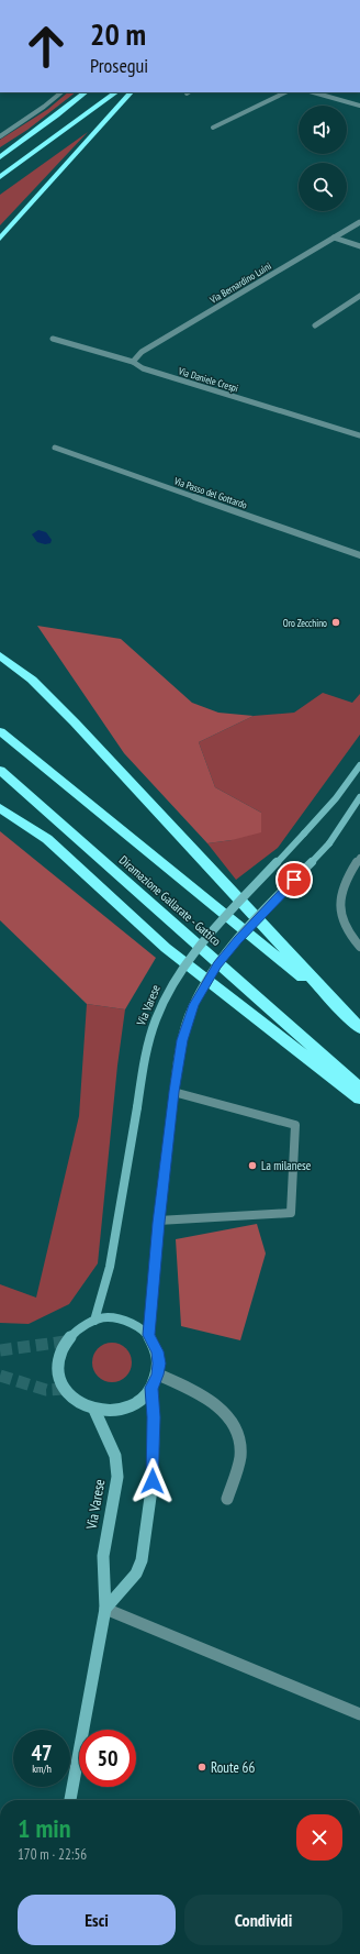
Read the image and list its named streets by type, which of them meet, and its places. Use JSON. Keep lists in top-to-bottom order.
{
  "streets": {
    "highway": ["Diramazione Gallarate - Gattico"],
    "main road": ["Via Varese"],
    "street": ["Via Bernardino Luini", "Via Daniele Crespi", "Via Passo del Gottardo"]
  },
  "crossings": [
    ["Via Bernardino Luini", "Via Daniele Crespi"]
  ],
  "places": ["Oro Zecchino", "La milanese", "Route 66"],
  "page": {
    "turn": ["20 m", "Prosegui"],
    "speed": "47 km/h",
    "limit": "50",
    "heading": ["1 min", "170 m · 22:56"],
    "buttons": ["Esci", "Condividi"]
  }
}
